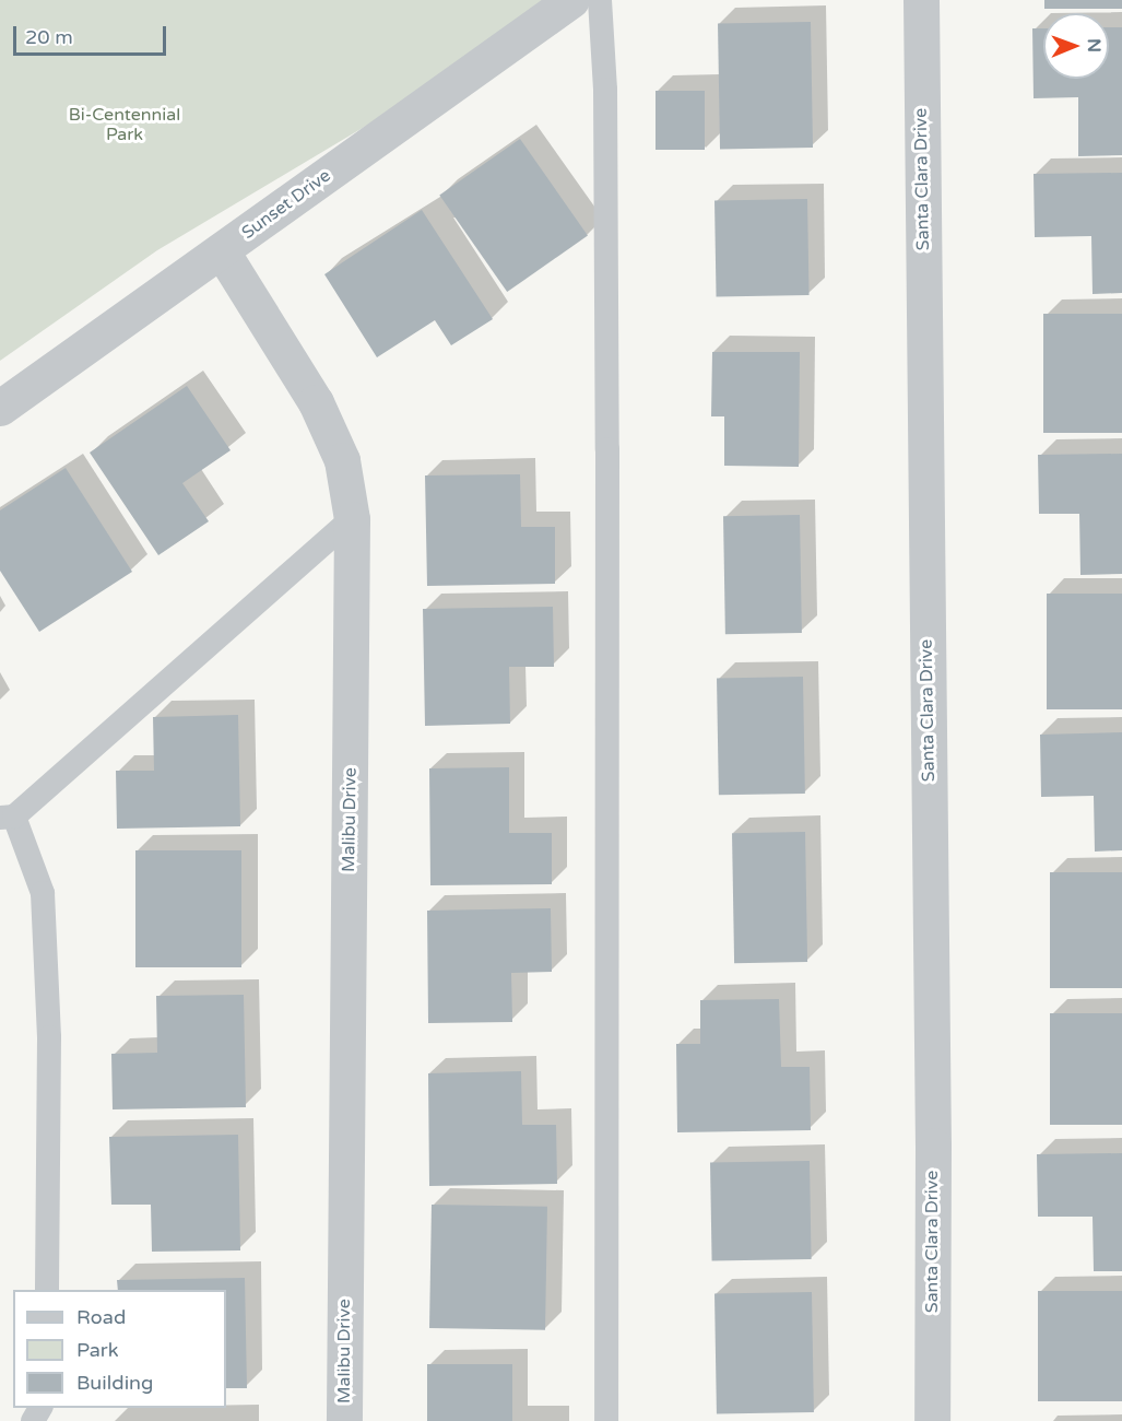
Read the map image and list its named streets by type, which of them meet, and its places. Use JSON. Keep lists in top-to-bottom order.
{
  "streets": {
    "street": ["Santa Clara Drive", "Sunset Drive", "Malibu Drive"]
  },
  "crossings": [
    ["Sunset Drive", "Malibu Drive"]
  ],
  "parks": ["Bi-Centennial Park"],
  "legend": ["Road", "Park", "Building"],
  "scale_bar": "20 m",
  "north": "right"
}
